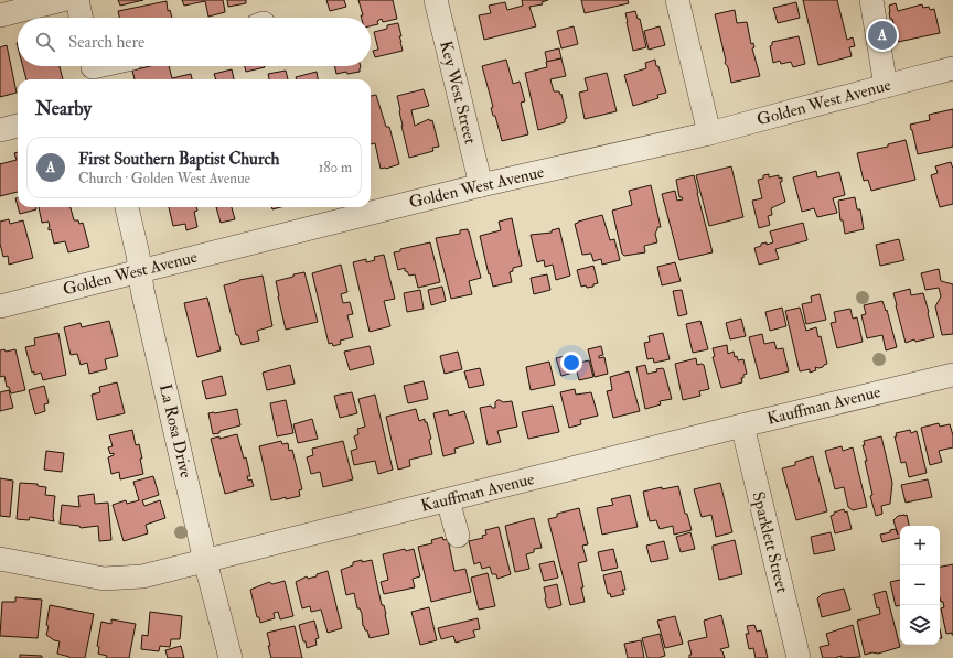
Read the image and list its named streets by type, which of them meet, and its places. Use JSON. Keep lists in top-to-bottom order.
{
  "streets": {
    "street": [
      "Key West Street",
      "Golden West Avenue",
      "Kauffman Avenue",
      "La Rosa Drive",
      "Sparklett Street"
    ]
  },
  "crossings": [
    ["Key West Street", "Golden West Avenue"],
    ["Golden West Avenue", "La Rosa Drive"],
    ["Kauffman Avenue", "La Rosa Drive"],
    ["Kauffman Avenue", "Sparklett Street"]
  ],
  "page": {
    "search": "Search here",
    "pins": "A",
    "heading": "Nearby",
    "list": [
      {
        "mark": "A",
        "name": "First Southern Baptist Church",
        "note": "Church · Golden West Avenue",
        "value": "180 m"
      }
    ],
    "map_buttons": ["+", "−"]
  }
}
